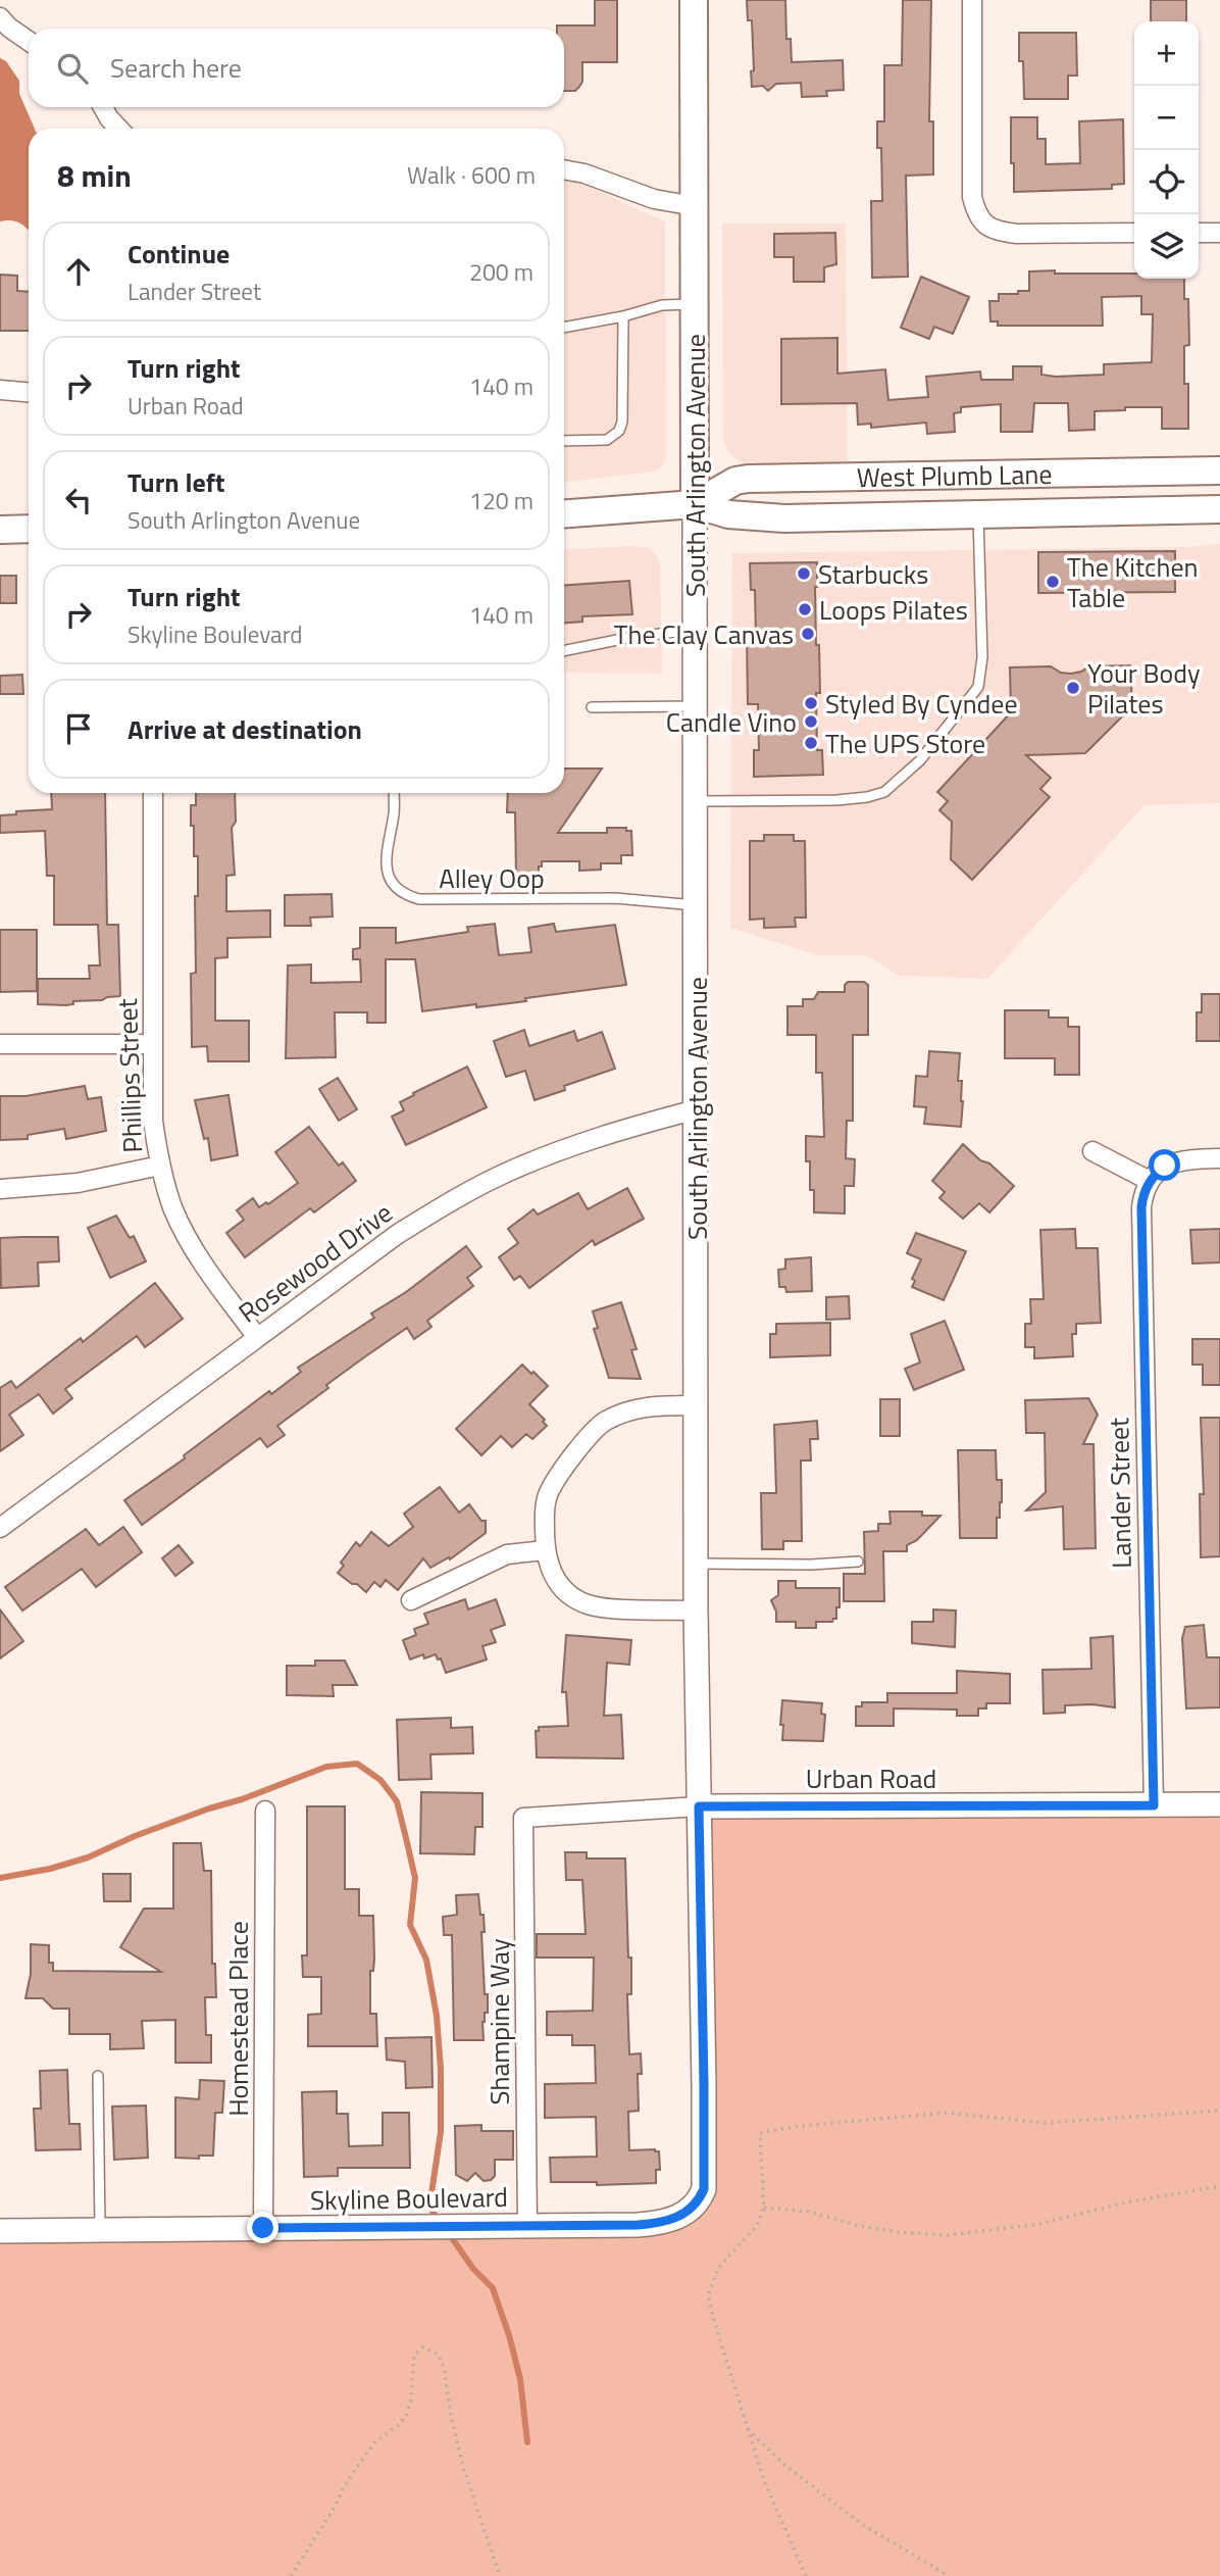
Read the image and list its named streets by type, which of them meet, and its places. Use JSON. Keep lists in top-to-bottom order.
{
  "streets": {
    "main road": ["South Arlington Avenue", "West Plumb Lane"],
    "street": [
      "Phillips Street",
      "Rosewood Drive",
      "Lander Street",
      "Urban Road",
      "Homestead Place",
      "Shampine Way",
      "Skyline Boulevard"
    ],
    "lane": ["Alley Oop"]
  },
  "crossings": [
    ["South Arlington Avenue", "West Plumb Lane"],
    ["South Arlington Avenue", "Alley Oop"],
    ["South Arlington Avenue", "Rosewood Drive"],
    ["South Arlington Avenue", "Urban Road"],
    ["South Arlington Avenue", "Skyline Boulevard"],
    ["Phillips Street", "Rosewood Drive"],
    ["Lander Street", "Urban Road"],
    ["Urban Road", "Shampine Way"],
    ["Homestead Place", "Skyline Boulevard"],
    ["Shampine Way", "Skyline Boulevard"]
  ],
  "places": [
    "Starbucks",
    "The Kitchen Table",
    "Loops Pilates",
    "The Clay Canvas",
    "Your Body Pilates",
    "Styled By Cyndee",
    "Candle Vino",
    "The UPS Store"
  ],
  "page": {
    "map_buttons": ["+", "−"],
    "search": "Search here",
    "heading": ["8 min", "Walk · 600 m"],
    "list": [
      ["Continue", "Lander Street", "200 m"],
      ["Turn right", "Urban Road", "140 m"],
      ["Turn left", "South Arlington Avenue", "120 m"],
      ["Turn right", "Skyline Boulevard", "140 m"],
      "Arrive at destination"
    ]
  }
}
